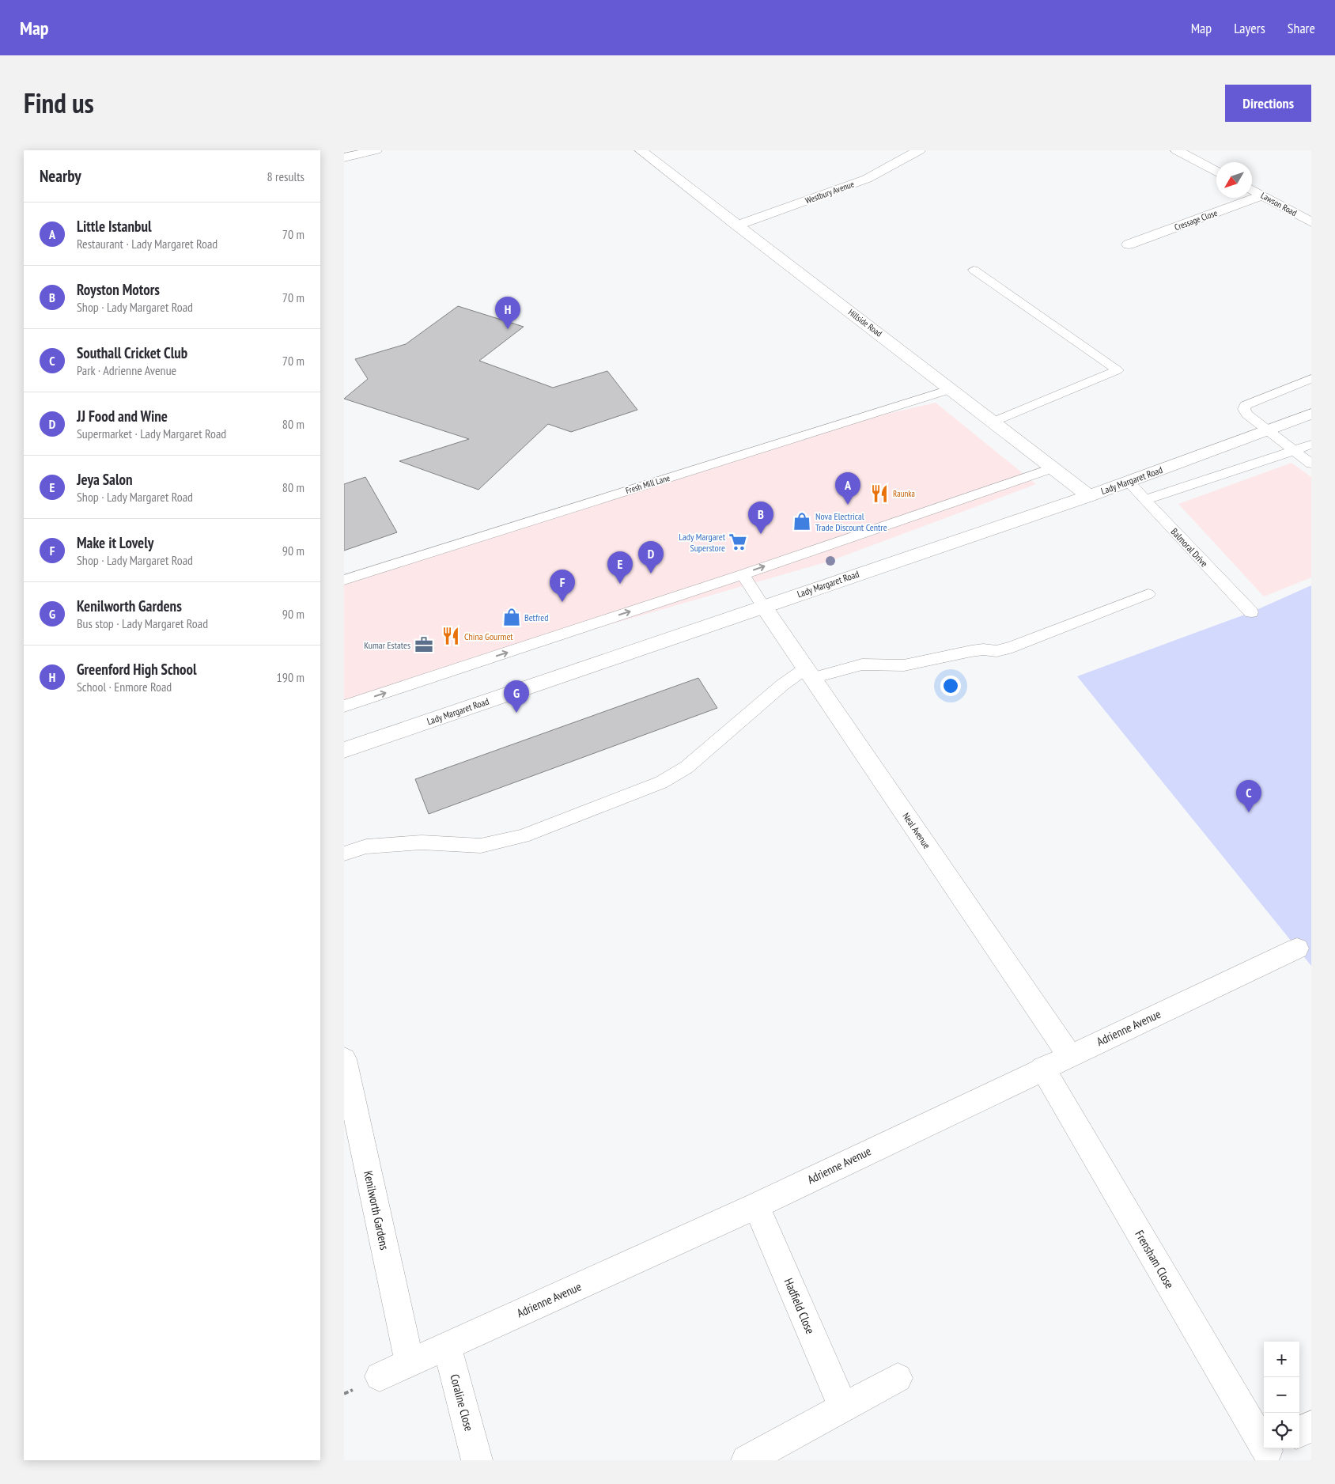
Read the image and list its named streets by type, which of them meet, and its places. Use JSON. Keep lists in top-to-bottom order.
{
  "streets": {
    "street": [
      "Westbury Avenue",
      "Lawson Road",
      "Cressage Close",
      "Hillside Road",
      "Lady Margaret Road",
      "Neal Avenue",
      "Adrienne Avenue",
      "Kenilworth Gardens",
      "Frensham Close",
      "Hadfield Close",
      "Coraline Close"
    ],
    "lane": ["Fresh Mill Lane", "Balmoral Drive"]
  },
  "crossings": [
    ["Westbury Avenue", "Hillside Road"],
    ["Lawson Road", "Cressage Close"],
    ["Hillside Road", "Lady Margaret Road"],
    ["Hillside Road", "Fresh Mill Lane"],
    ["Lady Margaret Road", "Balmoral Drive"],
    ["Lady Margaret Road", "Neal Avenue"],
    ["Neal Avenue", "Adrienne Avenue"],
    ["Adrienne Avenue", "Kenilworth Gardens"],
    ["Adrienne Avenue", "Frensham Close"],
    ["Adrienne Avenue", "Hadfield Close"],
    ["Adrienne Avenue", "Coraline Close"]
  ],
  "places": {
    "restaurant": ["Raunka", "China Gourmet"],
    "shop": ["Nova Electrical Trade Discount Centre", "Betfred"],
    "supermarket": ["Lady Margaret Superstore"],
    "office": ["Kumar Estates"]
  },
  "north": "bottom left",
  "page": {
    "header": "Map",
    "nav": ["Map", "Layers", "Share"],
    "title": "Find us",
    "buttons": "Directions",
    "heading": ["Nearby", "8 results"],
    "list": [
      {
        "mark": "A",
        "name": "Little Istanbul",
        "note": "Restaurant · Lady Margaret Road",
        "value": "70 m"
      },
      {
        "mark": "B",
        "name": "Royston Motors",
        "note": "Shop · Lady Margaret Road",
        "value": "70 m"
      },
      {
        "mark": "C",
        "name": "Southall Cricket Club",
        "note": "Park · Adrienne Avenue",
        "value": "70 m"
      },
      {
        "mark": "D",
        "name": "JJ Food and Wine",
        "note": "Supermarket · Lady Margaret Road",
        "value": "80 m"
      },
      {
        "mark": "E",
        "name": "Jeya Salon",
        "note": "Shop · Lady Margaret Road",
        "value": "80 m"
      },
      {
        "mark": "F",
        "name": "Make it Lovely",
        "note": "Shop · Lady Margaret Road",
        "value": "90 m"
      },
      {
        "mark": "G",
        "name": "Kenilworth Gardens",
        "note": "Bus stop · Lady Margaret Road",
        "value": "90 m"
      },
      {
        "mark": "H",
        "name": "Greenford High School",
        "note": "School · Enmore Road",
        "value": "190 m"
      }
    ],
    "pins": [
      "H",
      "A",
      "B",
      "D",
      "E",
      "F",
      "G",
      "C"
    ],
    "map_buttons": ["+", "−"]
  }
}
